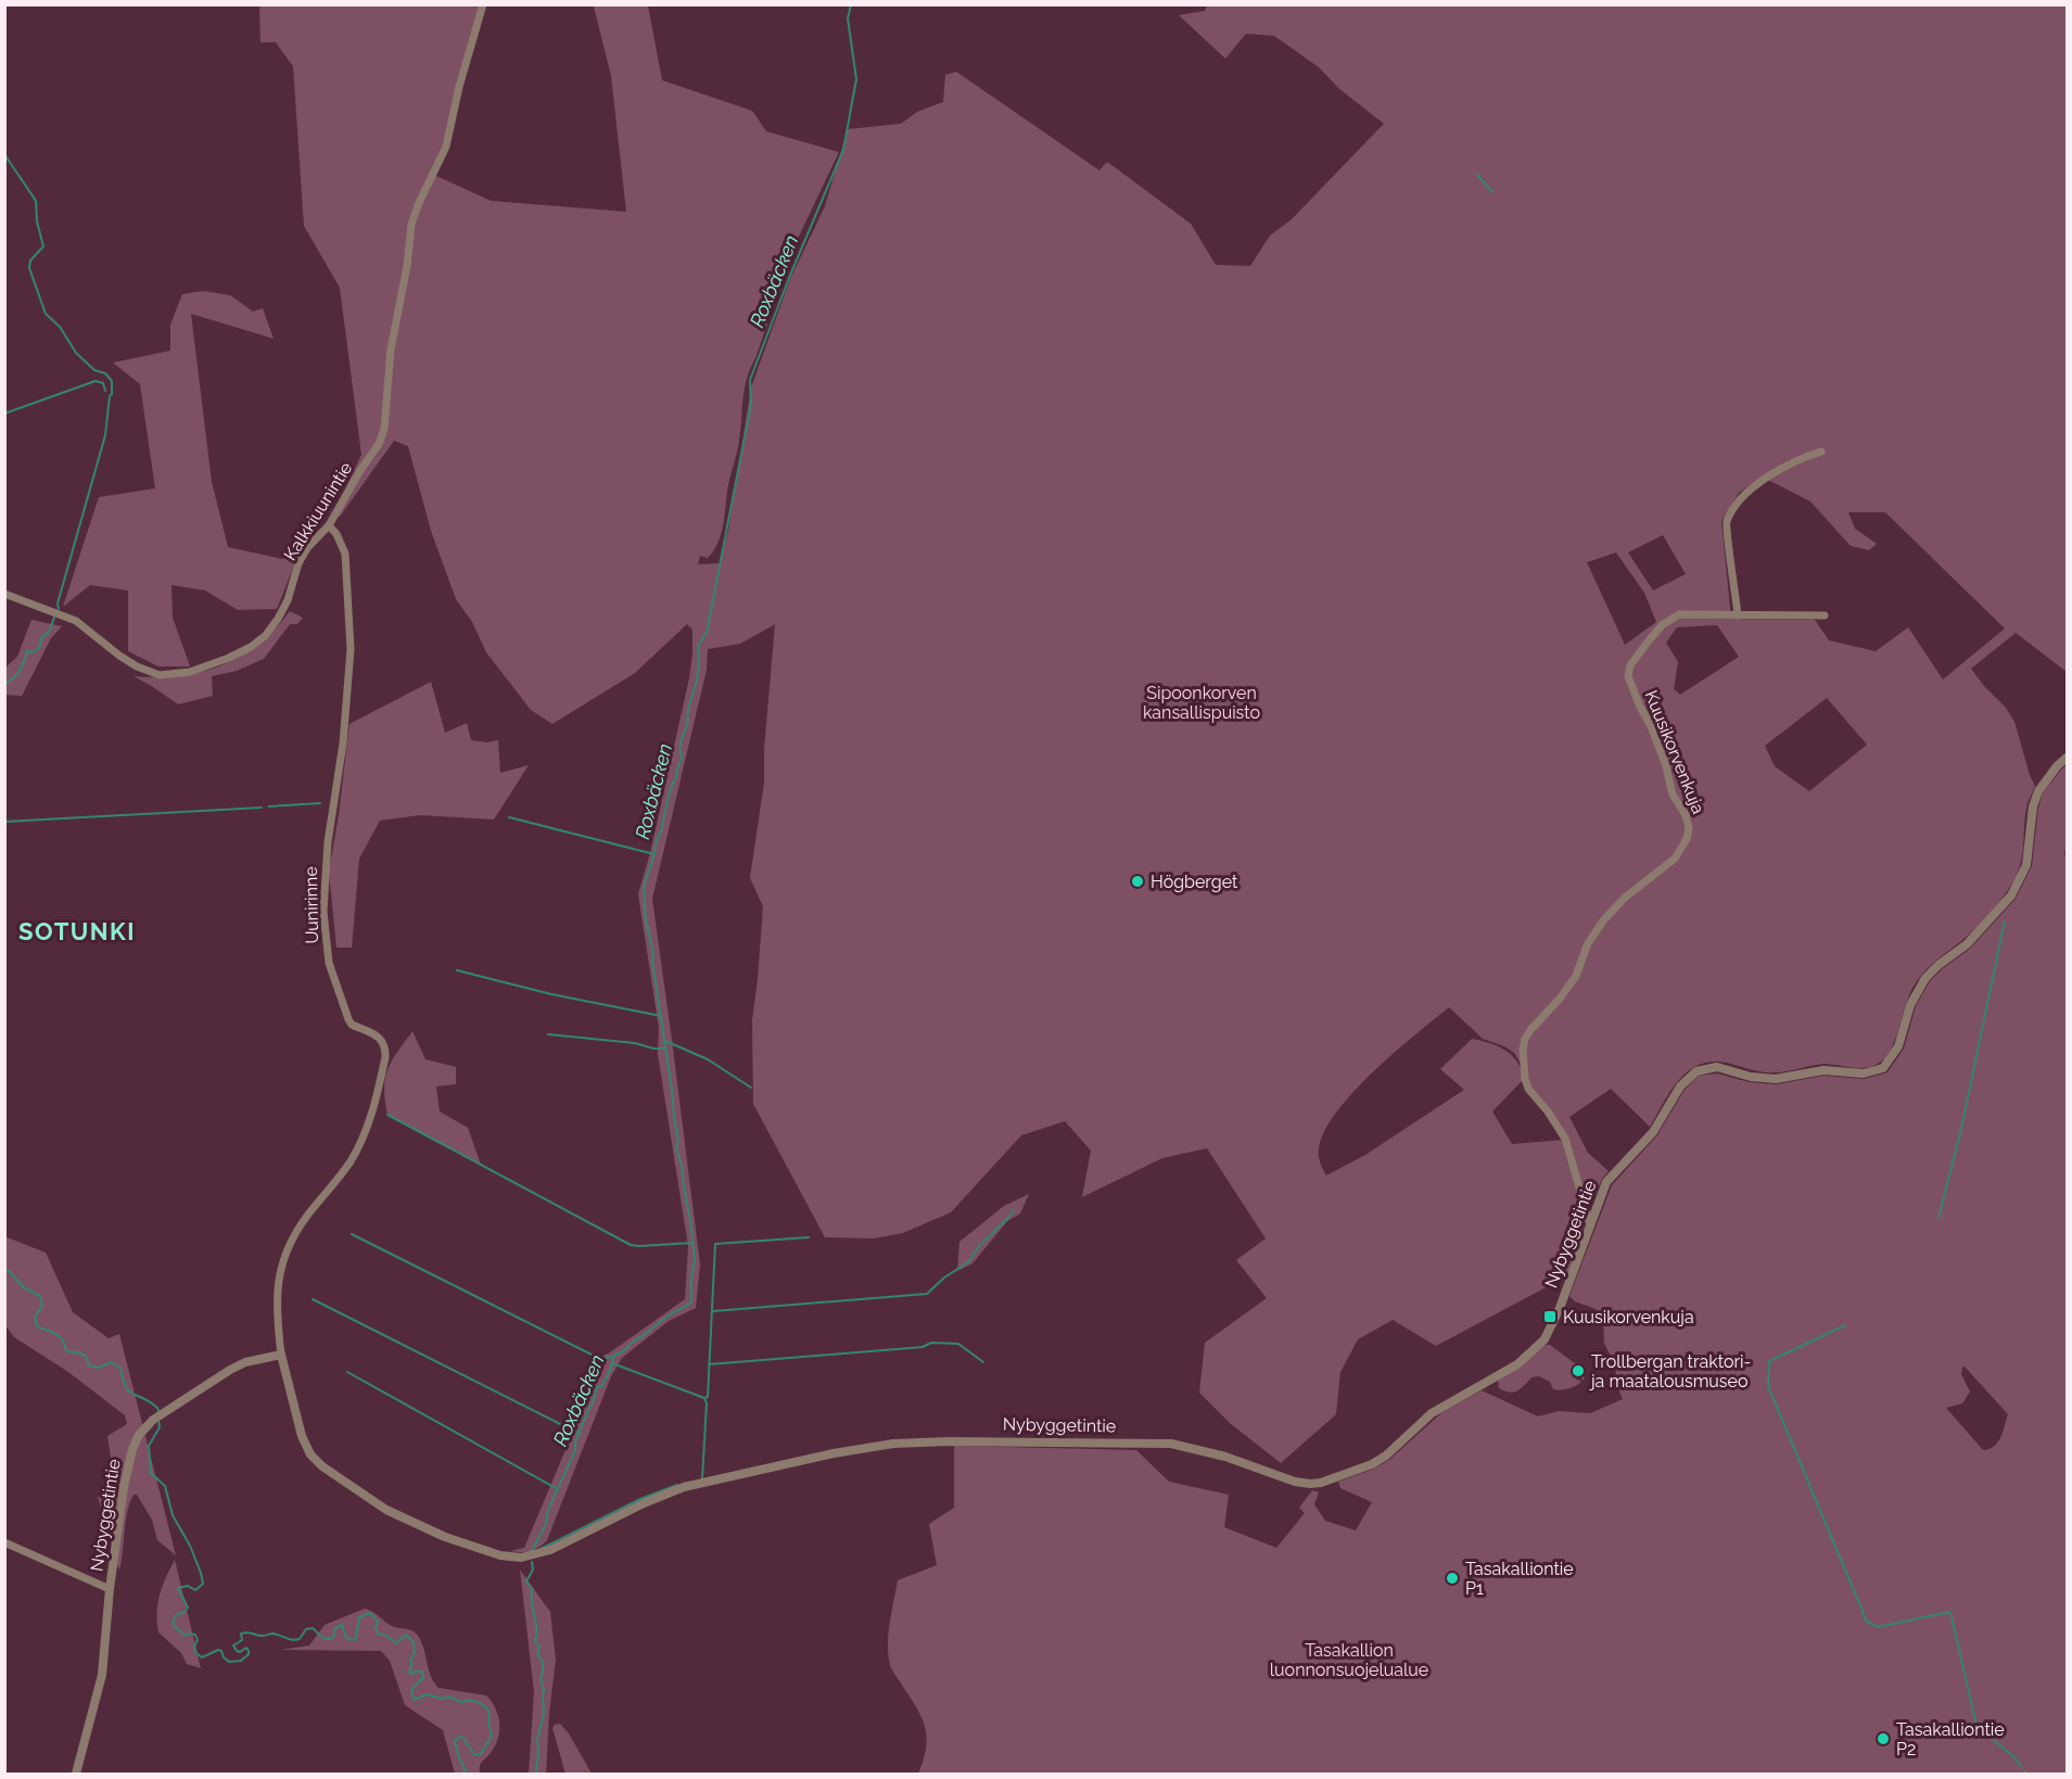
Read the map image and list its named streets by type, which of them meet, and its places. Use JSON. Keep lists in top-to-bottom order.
{
  "streets": {
    "street": [
      "Kalkkiuunintie",
      "Kuusikorvenkuja",
      "Uunirinne",
      "Nybyggetintie"
    ]
  },
  "crossings": [
    ["Kalkkiuunintie", "Uunirinne"],
    ["Kuusikorvenkuja", "Nybyggetintie"],
    ["Uunirinne", "Nybyggetintie"]
  ],
  "districts": ["SOTUNKI"],
  "water": ["Roxbäcken"],
  "parks": ["Sipoonkorven kansallispuisto", "Tasakallion luonnonsuojelualue"],
  "places": {
    "other": [
      "Högberget",
      "Trollbergan traktori- ja maatalousmuseo",
      "Tasakalliontie P1",
      "Tasakalliontie P2"
    ],
    "transit": ["Kuusikorvenkuja"]
  }
}
